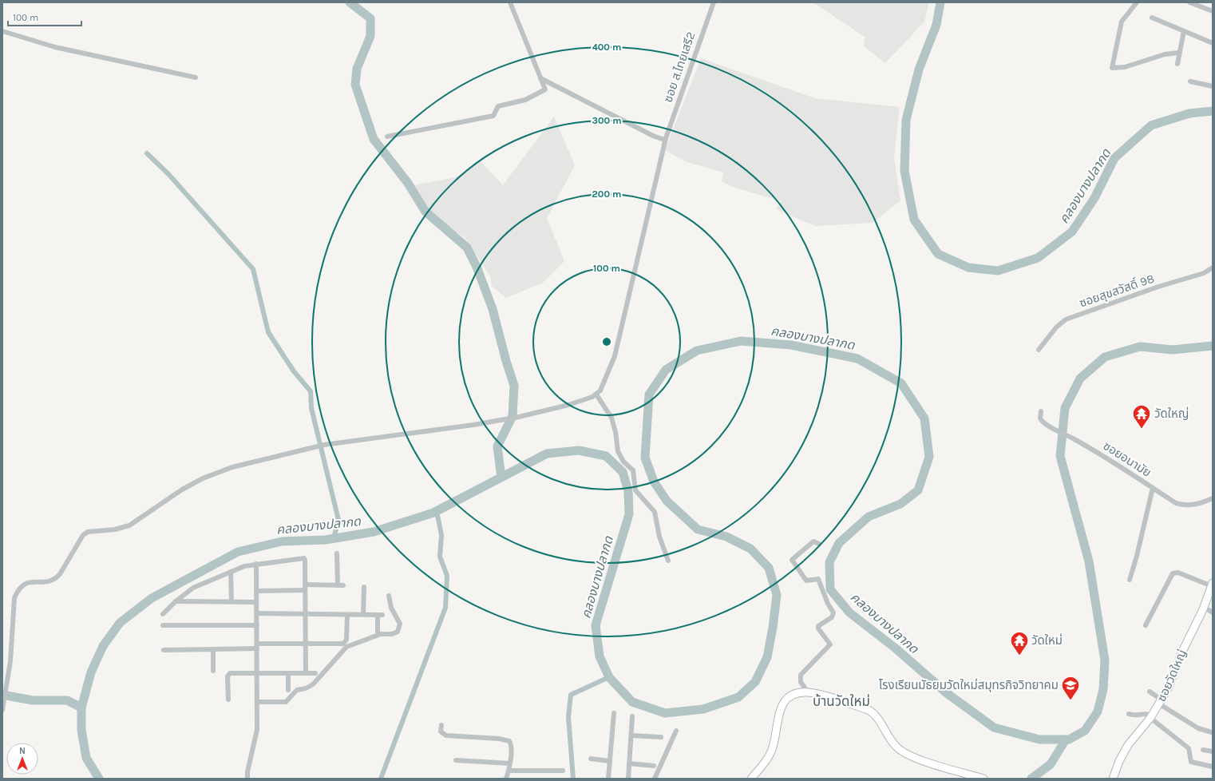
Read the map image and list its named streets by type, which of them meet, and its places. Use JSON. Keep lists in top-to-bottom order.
{
  "streets": {
    "street": [
      "ซอย ส.ไทยเสรี2",
      "ซอยสุขสวัสดิ์ 98",
      "ซอยอนามัย",
      "ซอยวัดใหญ่"
    ]
  },
  "districts": ["บ้านวัดใหม่"],
  "water": ["คลองบางปลากด"],
  "places": {
    "temple": ["วัดใหญ่", "วัดใหม่"],
    "school or university": ["โรงเรียนมัธยมวัดใหม่สมุทรกิจวิทยาคม"]
  },
  "scale_bar": "100 m",
  "north": "top",
  "rings": [
    "400 m",
    "300 m",
    "200 m",
    "100 m"
  ]
}
